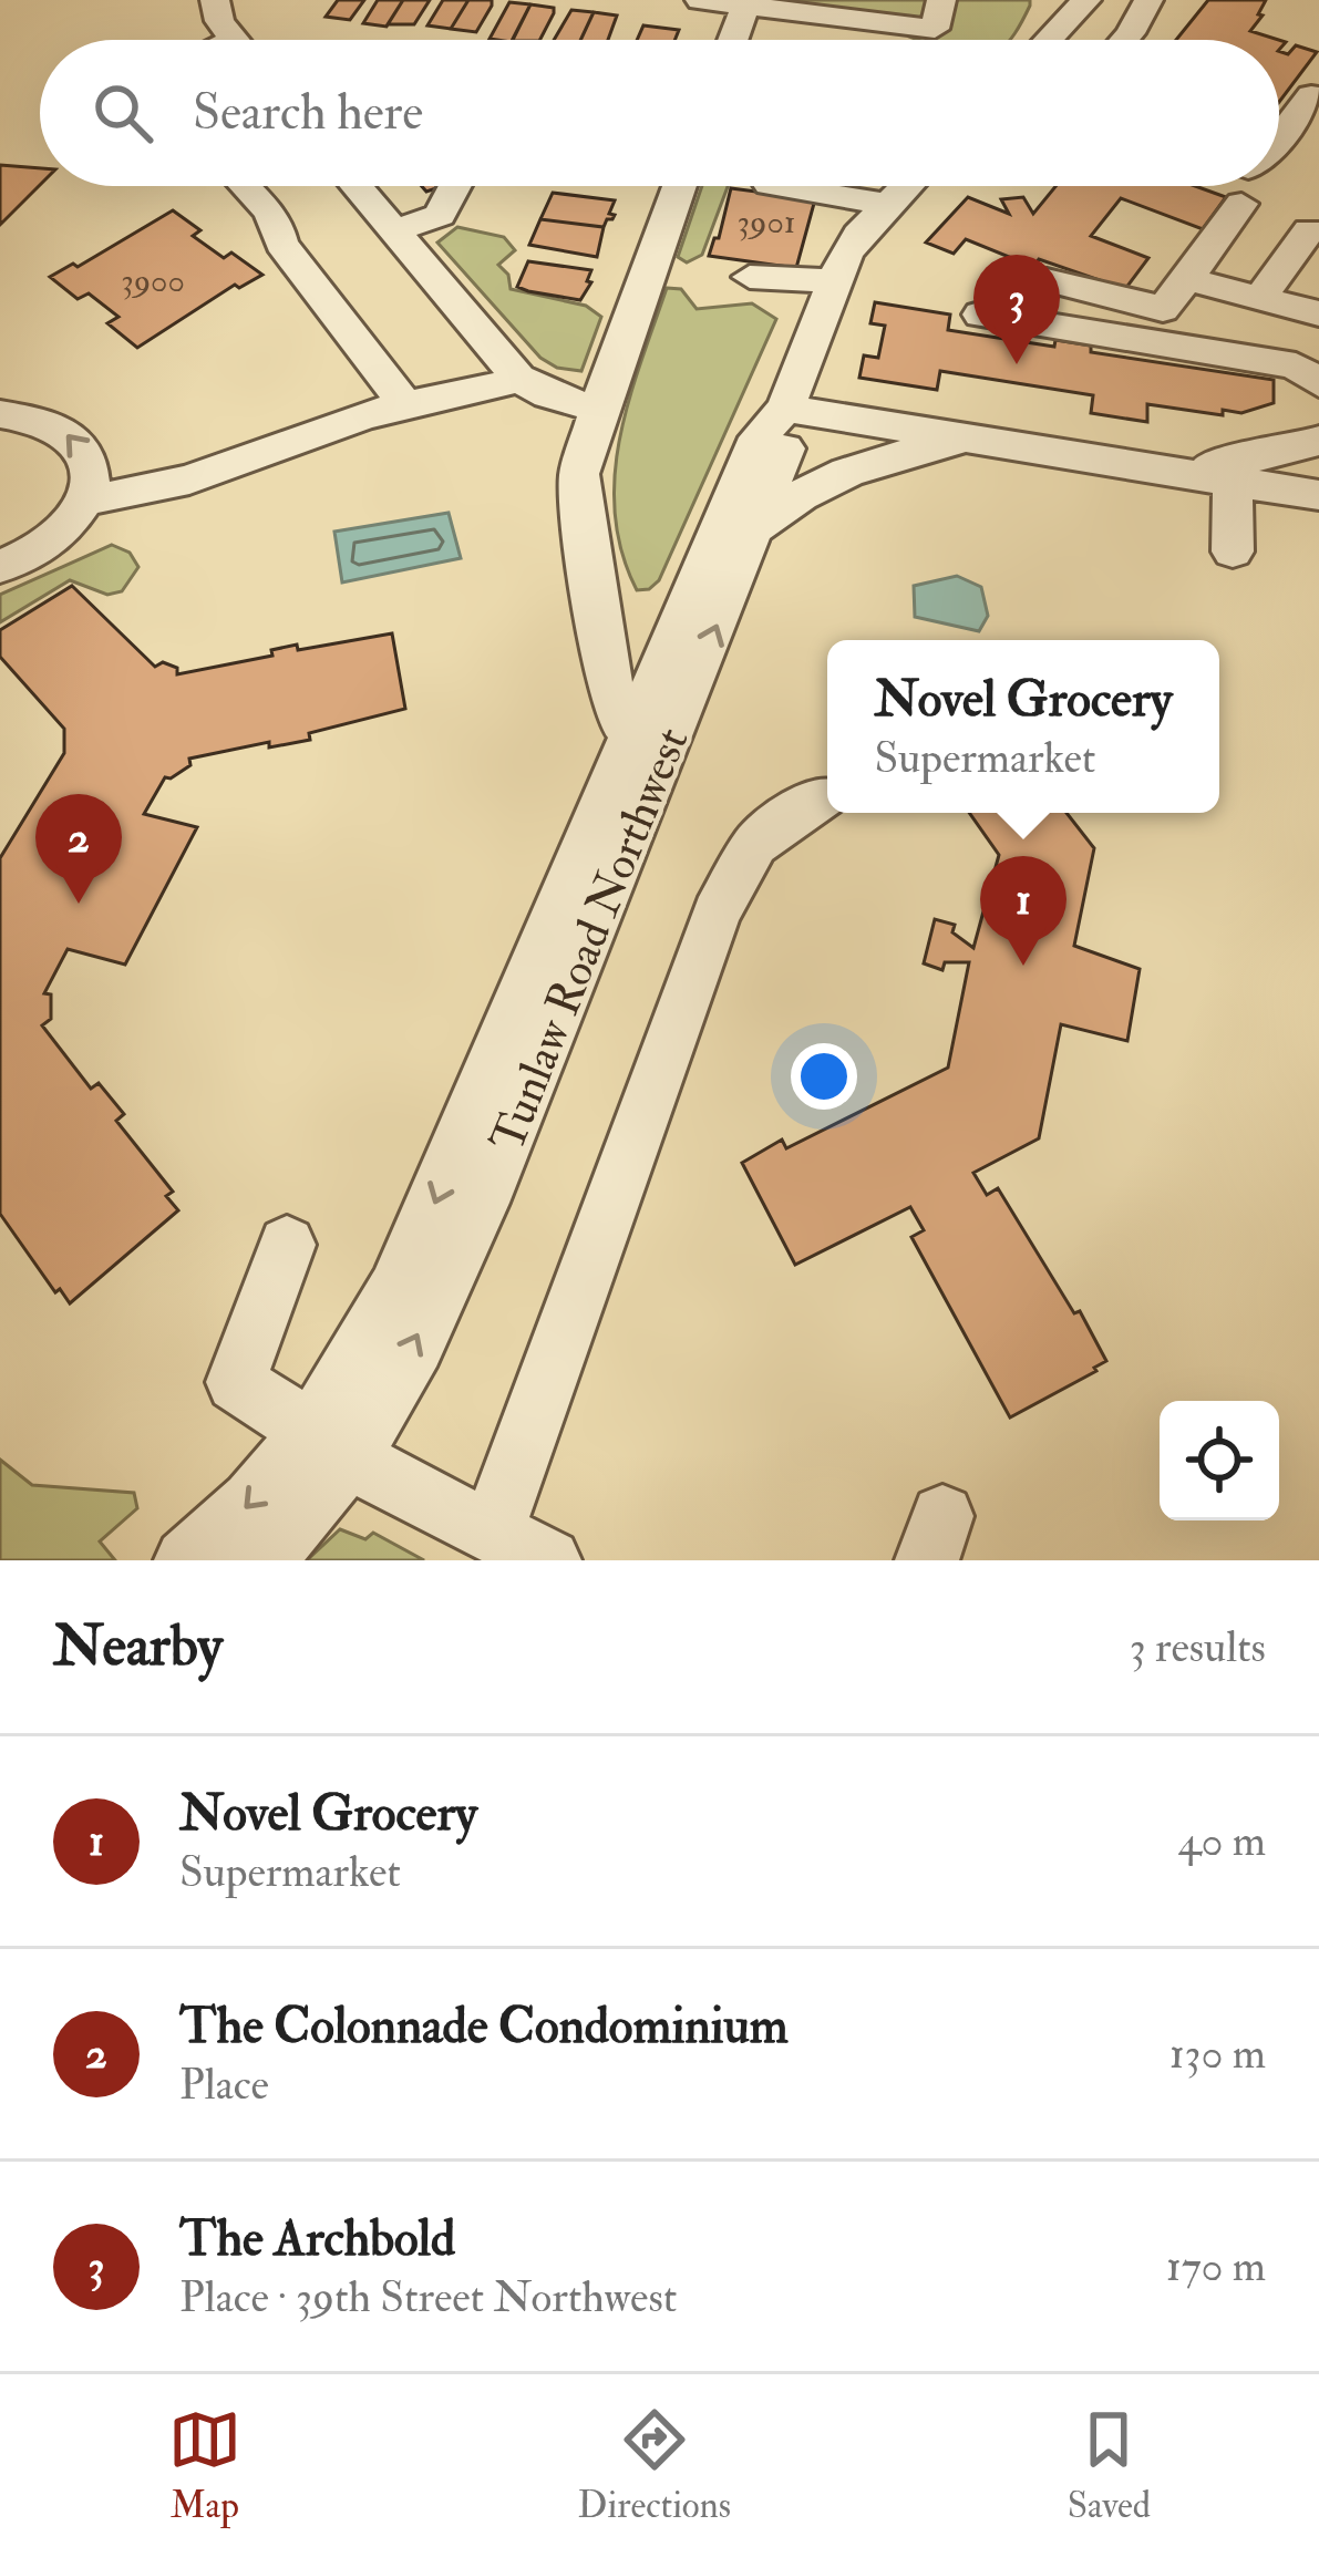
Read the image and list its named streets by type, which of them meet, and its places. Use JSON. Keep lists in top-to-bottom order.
{
  "streets": {
    "street": ["Tunlaw Road Northwest"]
  },
  "house_numbers": ["3901", "3900"],
  "page": {
    "search": "Search here",
    "pins": ["3", "2", "1"],
    "popup": ["Novel Grocery", "Supermarket"],
    "heading": ["Nearby", "3 results"],
    "list": [
      {
        "mark": "1",
        "name": "Novel Grocery",
        "note": "Supermarket",
        "value": "40 m"
      },
      {
        "mark": "2",
        "name": "The Colonnade Condominium",
        "note": "Place",
        "value": "130 m"
      },
      {
        "mark": "3",
        "name": "The Archbold",
        "note": "Place · 39th Street Northwest",
        "value": "170 m"
      }
    ],
    "nav": ["Map", "Directions", "Saved"]
  }
}
